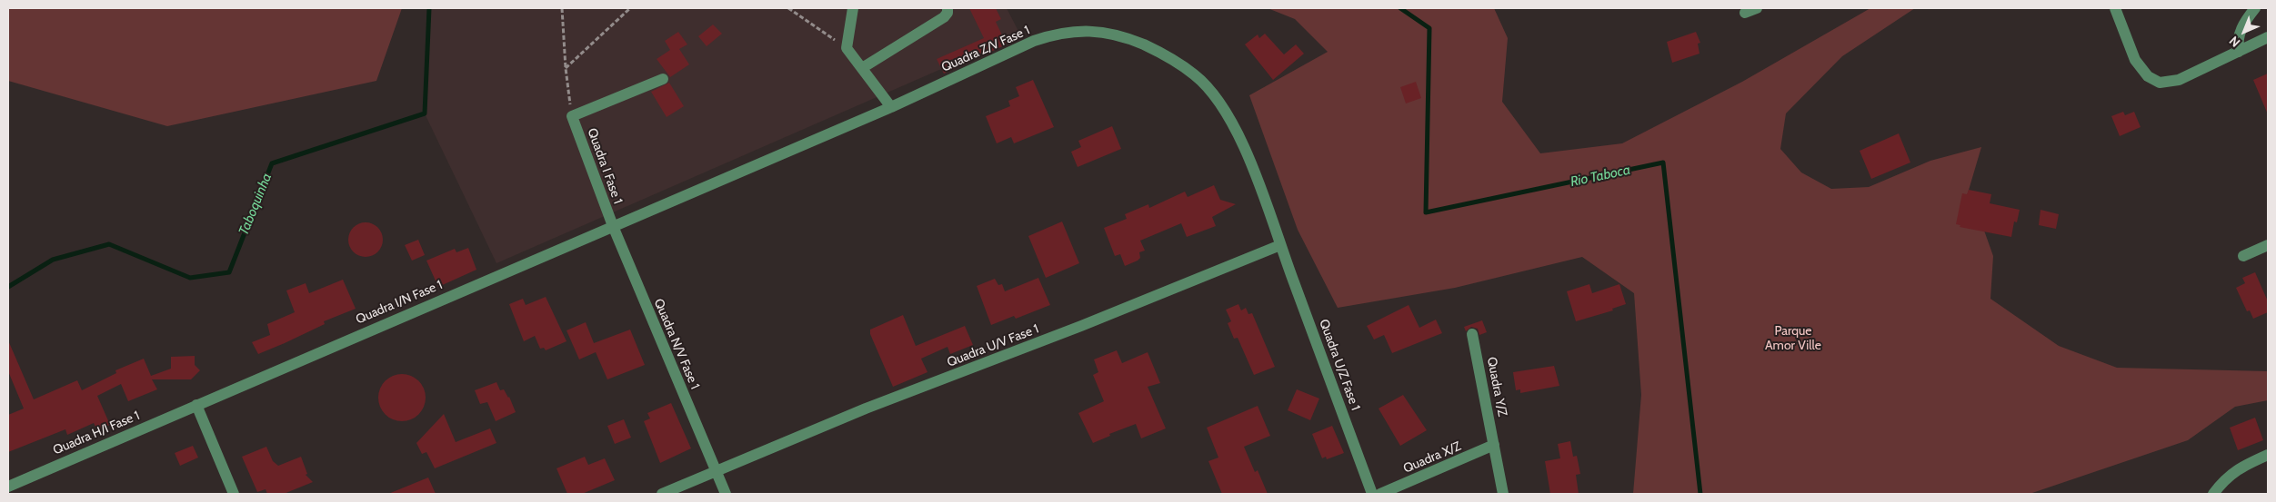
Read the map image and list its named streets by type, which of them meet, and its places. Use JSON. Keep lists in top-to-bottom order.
{
  "streets": {
    "street": [
      "Quadra Z/V Fase 1",
      "Quadra I Fase 1",
      "Quadra I/N Fase 1",
      "Quadra N/V Fase 1",
      "Quadra U/V Fase 1",
      "Quadra U/Z Fase 1",
      "Quadra Y/Z",
      "Quadra H/I Fase 1",
      "Quadra X/Z"
    ]
  },
  "crossings": [
    ["Quadra Z/V Fase 1", "Quadra I Fase 1"],
    ["Quadra Z/V Fase 1", "Quadra I/N Fase 1"],
    ["Quadra Z/V Fase 1", "Quadra N/V Fase 1"],
    ["Quadra Z/V Fase 1", "Quadra U/V Fase 1"],
    ["Quadra Z/V Fase 1", "Quadra U/Z Fase 1"],
    ["Quadra I Fase 1", "Quadra I/N Fase 1"],
    ["Quadra I Fase 1", "Quadra N/V Fase 1"],
    ["Quadra I/N Fase 1", "Quadra N/V Fase 1"],
    ["Quadra I/N Fase 1", "Quadra H/I Fase 1"],
    ["Quadra N/V Fase 1", "Quadra U/V Fase 1"],
    ["Quadra U/V Fase 1", "Quadra U/Z Fase 1"],
    ["Quadra Y/Z", "Quadra X/Z"]
  ],
  "water": ["Rio Taboca", "Taboquinha"],
  "parks": ["Parque Amor Ville"],
  "north": "bottom left"
}
